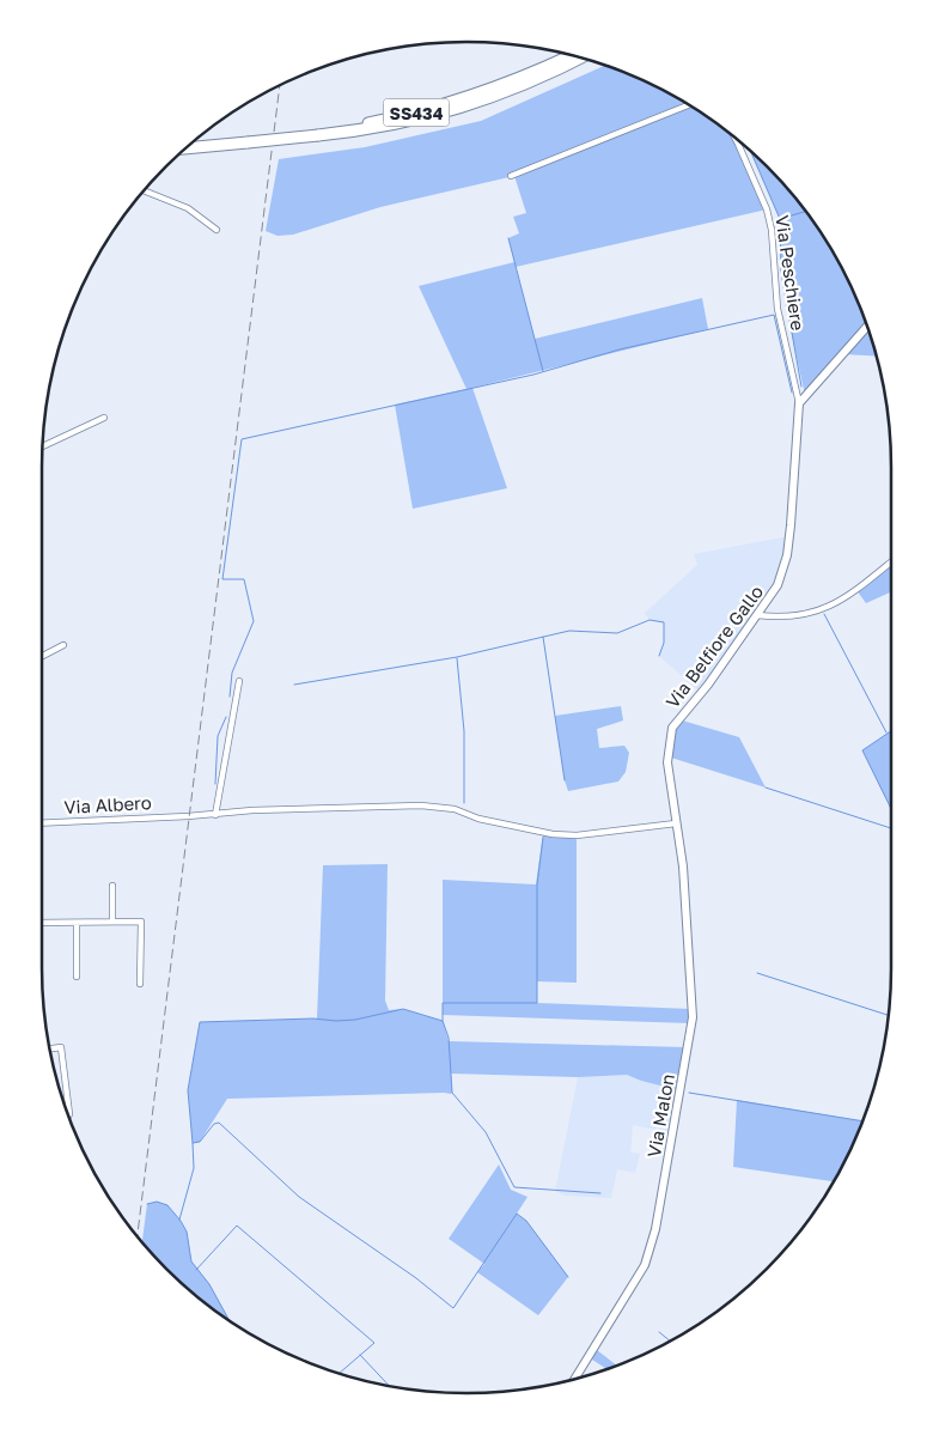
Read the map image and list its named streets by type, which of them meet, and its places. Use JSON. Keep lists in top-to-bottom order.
{
  "streets": {
    "highway": ["SS434"],
    "street": [
      "Via Peschiere",
      "Via Belfiore Gallo",
      "Via Albero",
      "Via Malon"
    ]
  },
  "crossings": [
    ["Via Peschiere", "Via Belfiore Gallo"],
    ["Via Belfiore Gallo", "Via Malon"]
  ]
}
